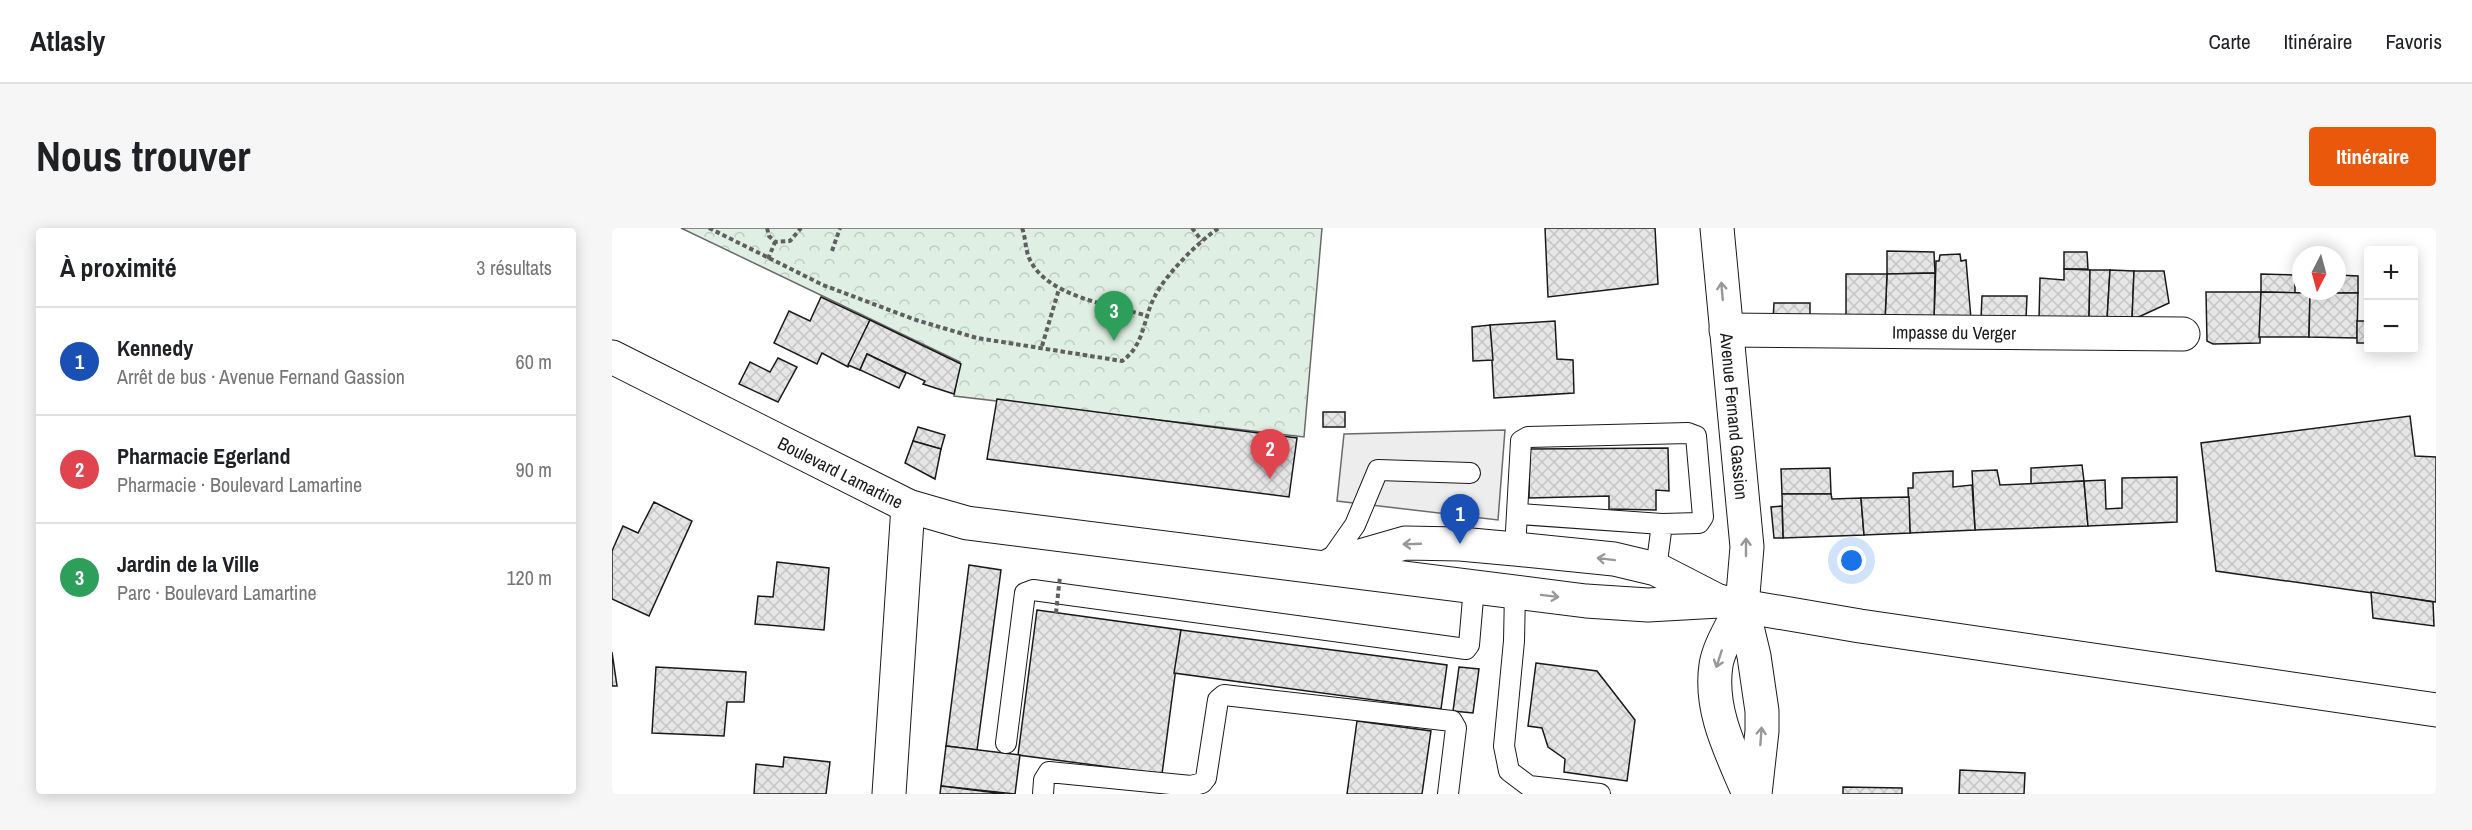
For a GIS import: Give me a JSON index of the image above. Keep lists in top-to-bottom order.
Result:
{
  "streets": {
    "street": ["Impasse du Verger", "Avenue Fernand Gassion", "Boulevard Lamartine"]
  },
  "crossings": [
    ["Impasse du Verger", "Avenue Fernand Gassion"]
  ],
  "north": "bottom",
  "page": {
    "header": "Atlasly",
    "nav": ["Carte", "Itinéraire", "Favoris"],
    "buttons": "Itinéraire",
    "title": "Nous trouver",
    "heading": ["À proximité", "3 résultats"],
    "map_buttons": ["+", "−"],
    "pins": ["3", "2", "1"],
    "list": [
      {
        "mark": "1",
        "name": "Kennedy",
        "note": "Arrêt de bus · Avenue Fernand Gassion",
        "value": "60 m"
      },
      {
        "mark": "2",
        "name": "Pharmacie Egerland",
        "note": "Pharmacie · Boulevard Lamartine",
        "value": "90 m"
      },
      {
        "mark": "3",
        "name": "Jardin de la Ville",
        "note": "Parc · Boulevard Lamartine",
        "value": "120 m"
      }
    ]
  }
}
